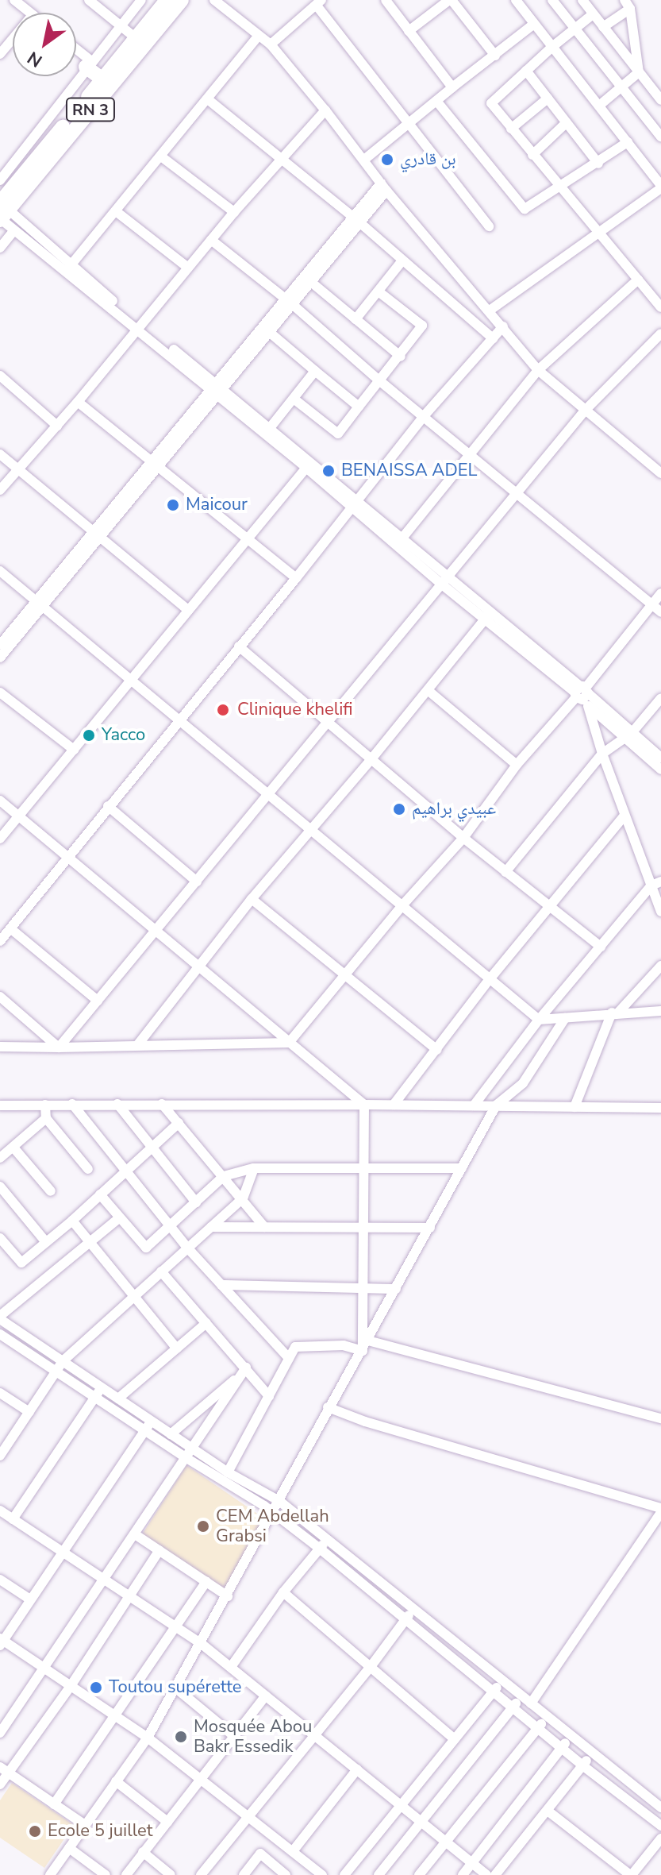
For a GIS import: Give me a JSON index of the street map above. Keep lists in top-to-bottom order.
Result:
{
  "streets": {
    "highway": ["RN 3"]
  },
  "places": [
    "بن قادري",
    "BENAISSA ADEL",
    "Maicour",
    "Clinique khelifi",
    "Yacco",
    "عبيدي براهيم",
    "CEM Abdellah Grabsi",
    "Toutou supérette",
    "Mosquée Abou Bakr Essedik",
    "Ecole 5 juillet"
  ],
  "north": "bottom left"
}
